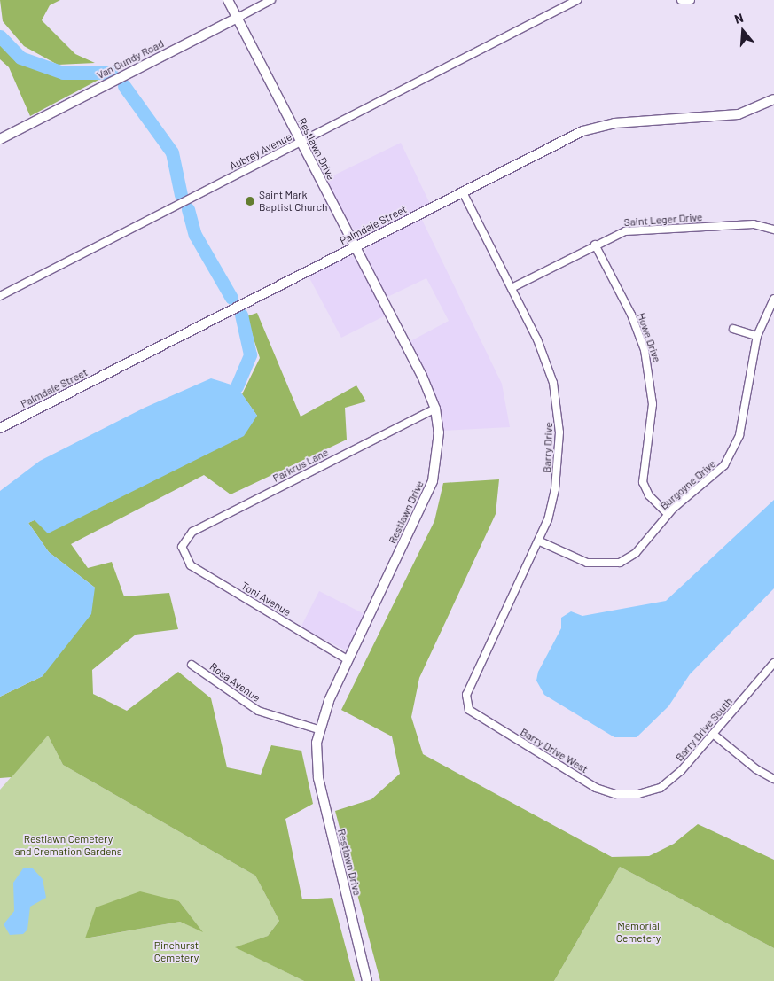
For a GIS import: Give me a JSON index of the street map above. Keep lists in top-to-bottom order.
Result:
{
  "streets": {
    "street": [
      "Van Gundy Road",
      "Restlawn Drive",
      "Aubrey Avenue",
      "Saint Leger Drive",
      "Palmdale Street",
      "Howe Drive",
      "Barry Drive",
      "Parkrus Lane",
      "Burgoyne Drive",
      "Toni Avenue",
      "Rosa Avenue",
      "Barry Drive South",
      "Barry Drive West"
    ]
  },
  "crossings": [
    ["Van Gundy Road", "Restlawn Drive"],
    ["Restlawn Drive", "Aubrey Avenue"],
    ["Restlawn Drive", "Palmdale Street"],
    ["Restlawn Drive", "Parkrus Lane"],
    ["Restlawn Drive", "Toni Avenue"],
    ["Restlawn Drive", "Rosa Avenue"],
    ["Saint Leger Drive", "Howe Drive"],
    ["Saint Leger Drive", "Barry Drive"],
    ["Palmdale Street", "Barry Drive"],
    ["Howe Drive", "Burgoyne Drive"],
    ["Barry Drive", "Burgoyne Drive"],
    ["Barry Drive", "Barry Drive West"],
    ["Parkrus Lane", "Toni Avenue"],
    ["Barry Drive South", "Barry Drive West"]
  ],
  "parks": ["Restlawn Cemetery and Cremation Gardens", "Memorial Cemetery", "Pinehurst Cemetery"],
  "places": ["Saint Mark Baptist Church"],
  "north": "top"
}
